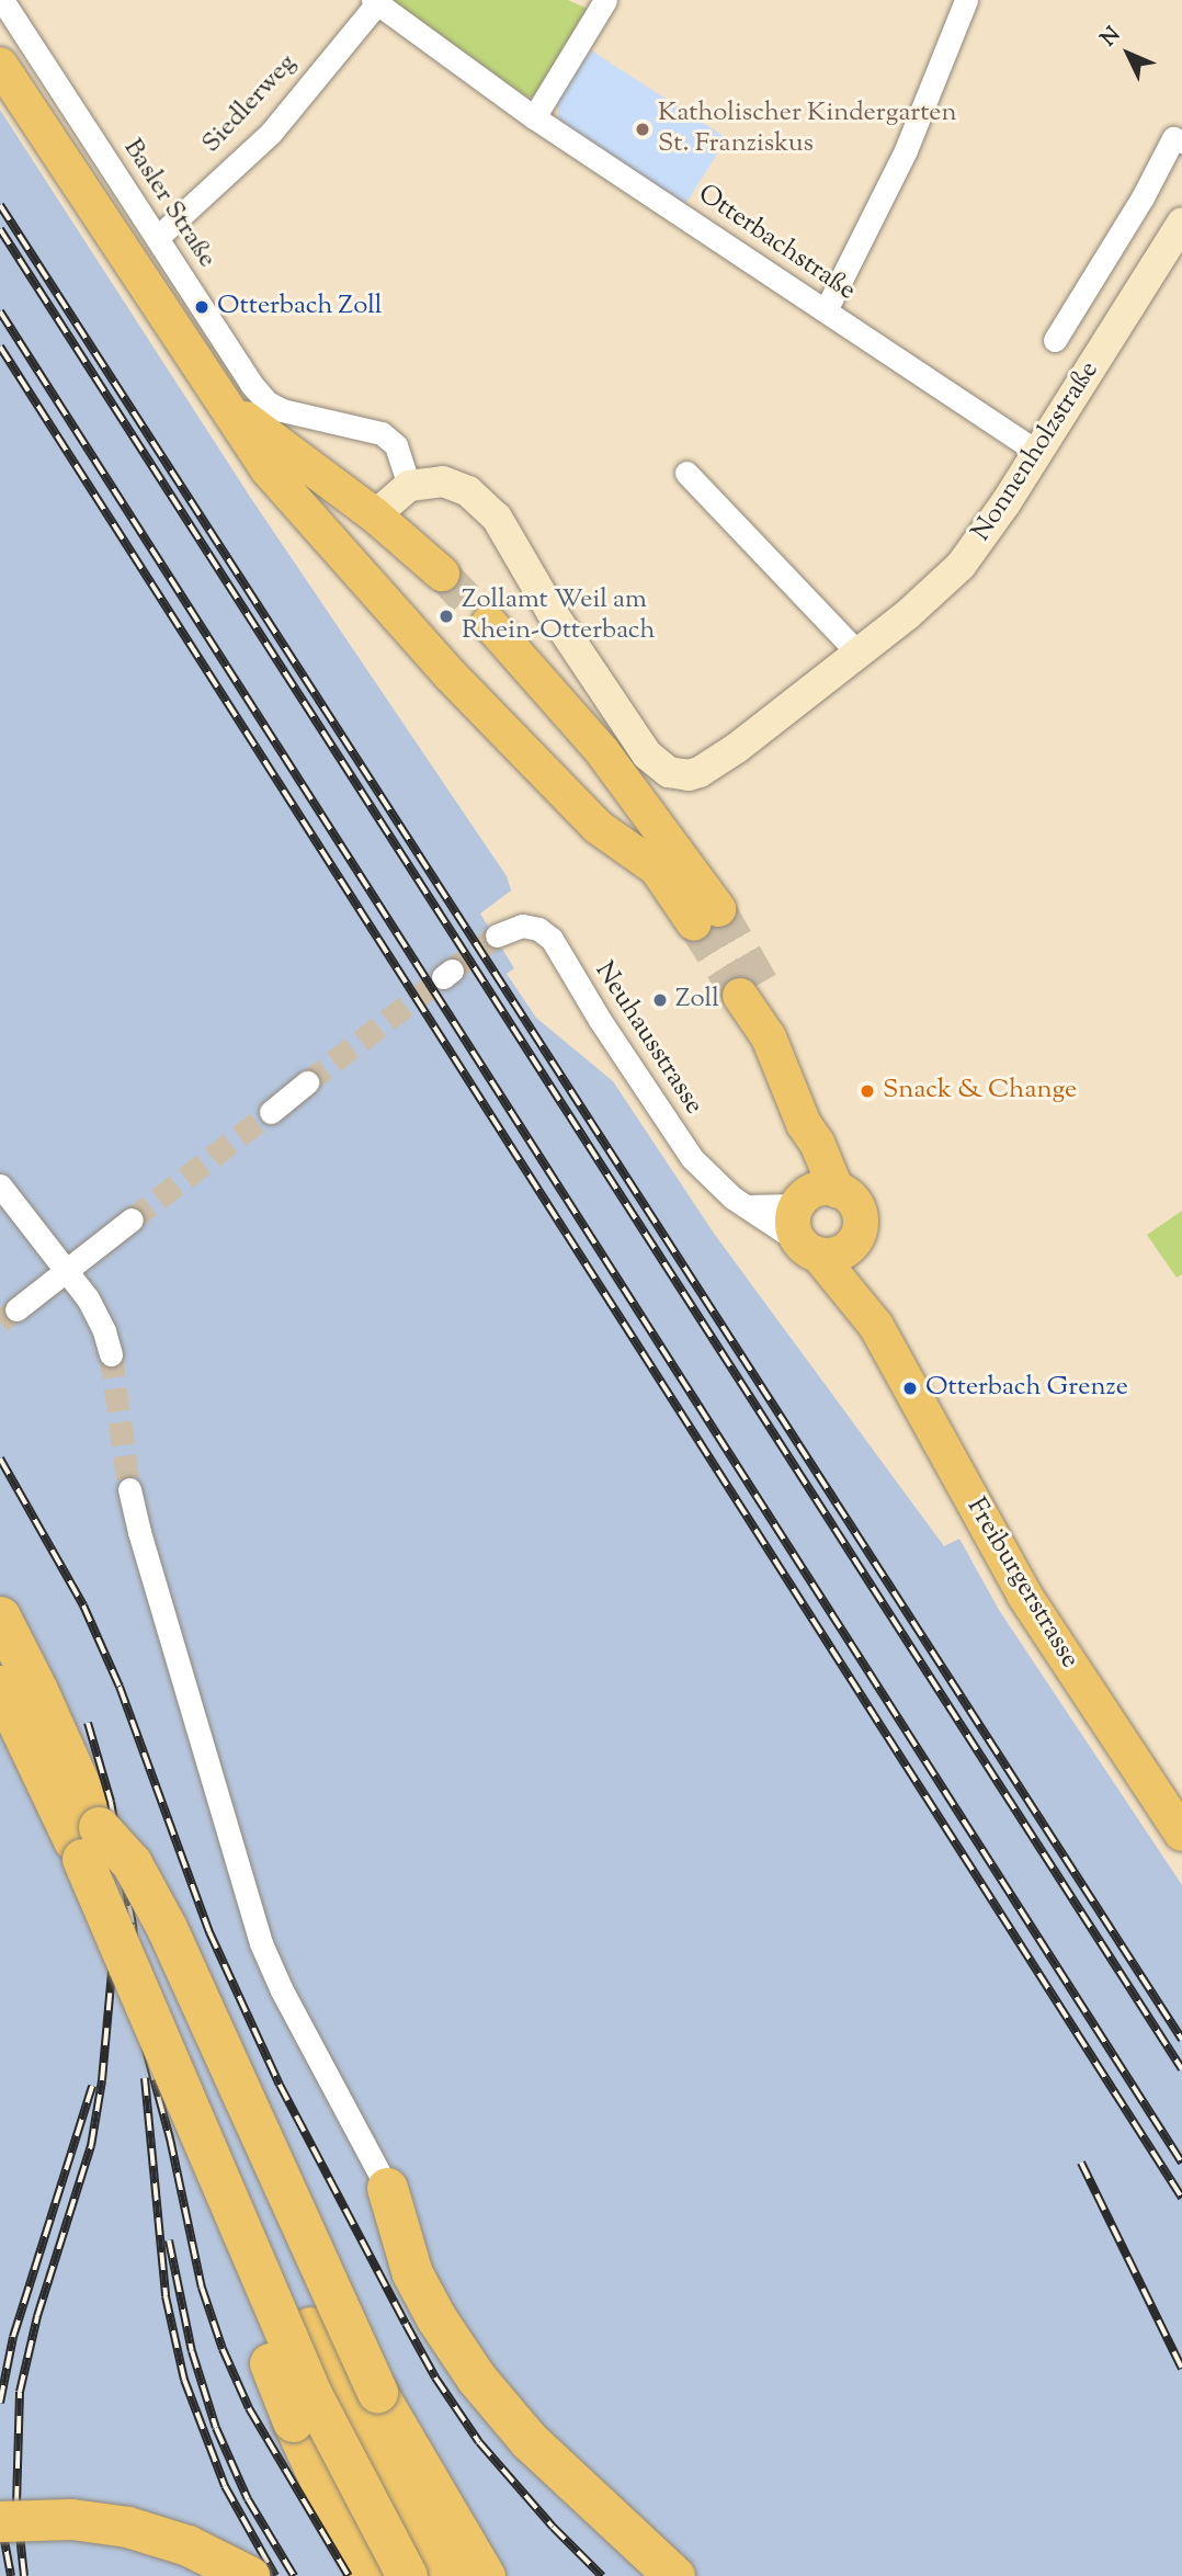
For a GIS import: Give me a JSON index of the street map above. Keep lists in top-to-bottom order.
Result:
{
  "streets": {
    "main road": ["Freiburgerstrasse"],
    "street": [
      "Siedlerweg",
      "Basler Straße",
      "Otterbachstraße",
      "Nonnenholzstraße",
      "Neuhausstrasse"
    ]
  },
  "crossings": [
    ["Siedlerweg", "Basler Straße"],
    ["Siedlerweg", "Otterbachstraße"],
    ["Basler Straße", "Nonnenholzstraße"],
    ["Otterbachstraße", "Nonnenholzstraße"],
    ["Neuhausstrasse", "Freiburgerstrasse"]
  ],
  "places": [
    "Katholischer Kindergarten St. Franziskus",
    "Otterbach Zoll",
    "Zollamt Weil am Rhein-Otterbach",
    "Zoll",
    "Snack & Change",
    "Otterbach Grenze"
  ],
  "north": "top left"
}
